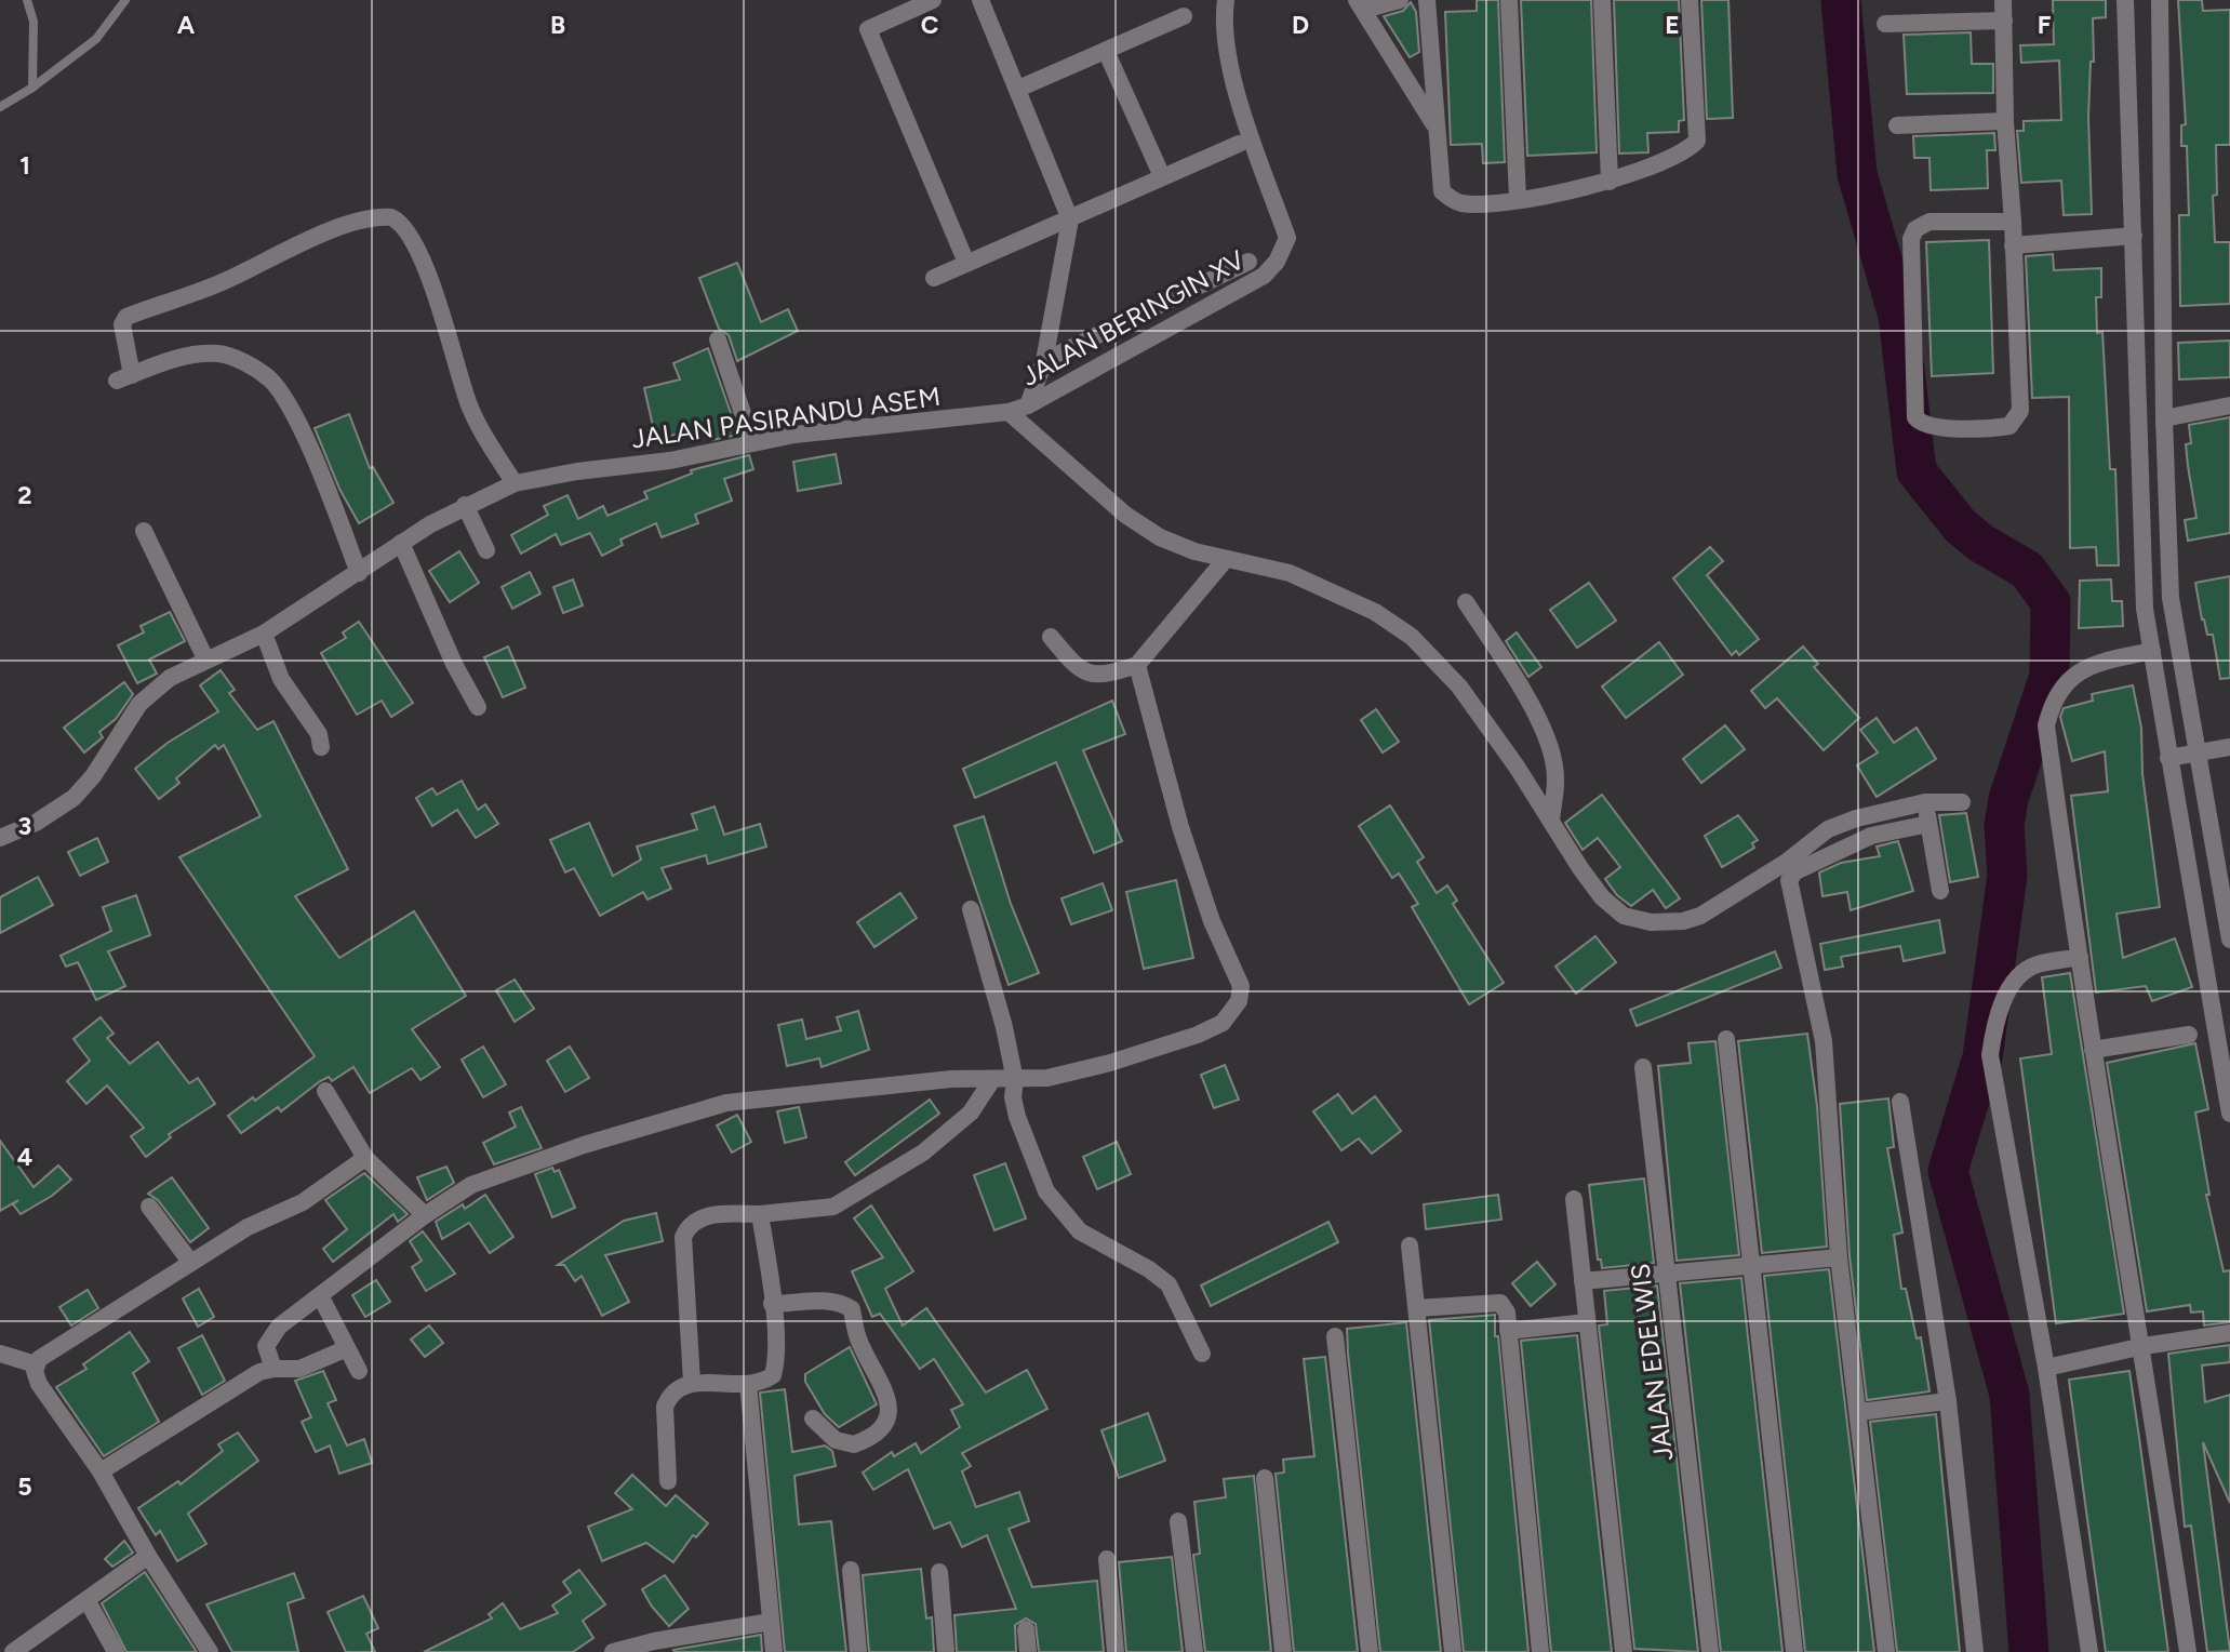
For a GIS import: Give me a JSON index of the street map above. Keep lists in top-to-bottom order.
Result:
{
  "streets": {
    "street": ["JALAN BERINGIN XV", "JALAN PASIRANDU ASEM", "JALAN EDELWIS"]
  },
  "crossings": [
    ["JALAN BERINGIN XV", "JALAN PASIRANDU ASEM"]
  ],
  "grid": {
    "columns": [
      "A",
      "B",
      "C",
      "D",
      "E",
      "F"
    ],
    "rows": [
      "1",
      "2",
      "3",
      "4",
      "5"
    ]
  }
}
